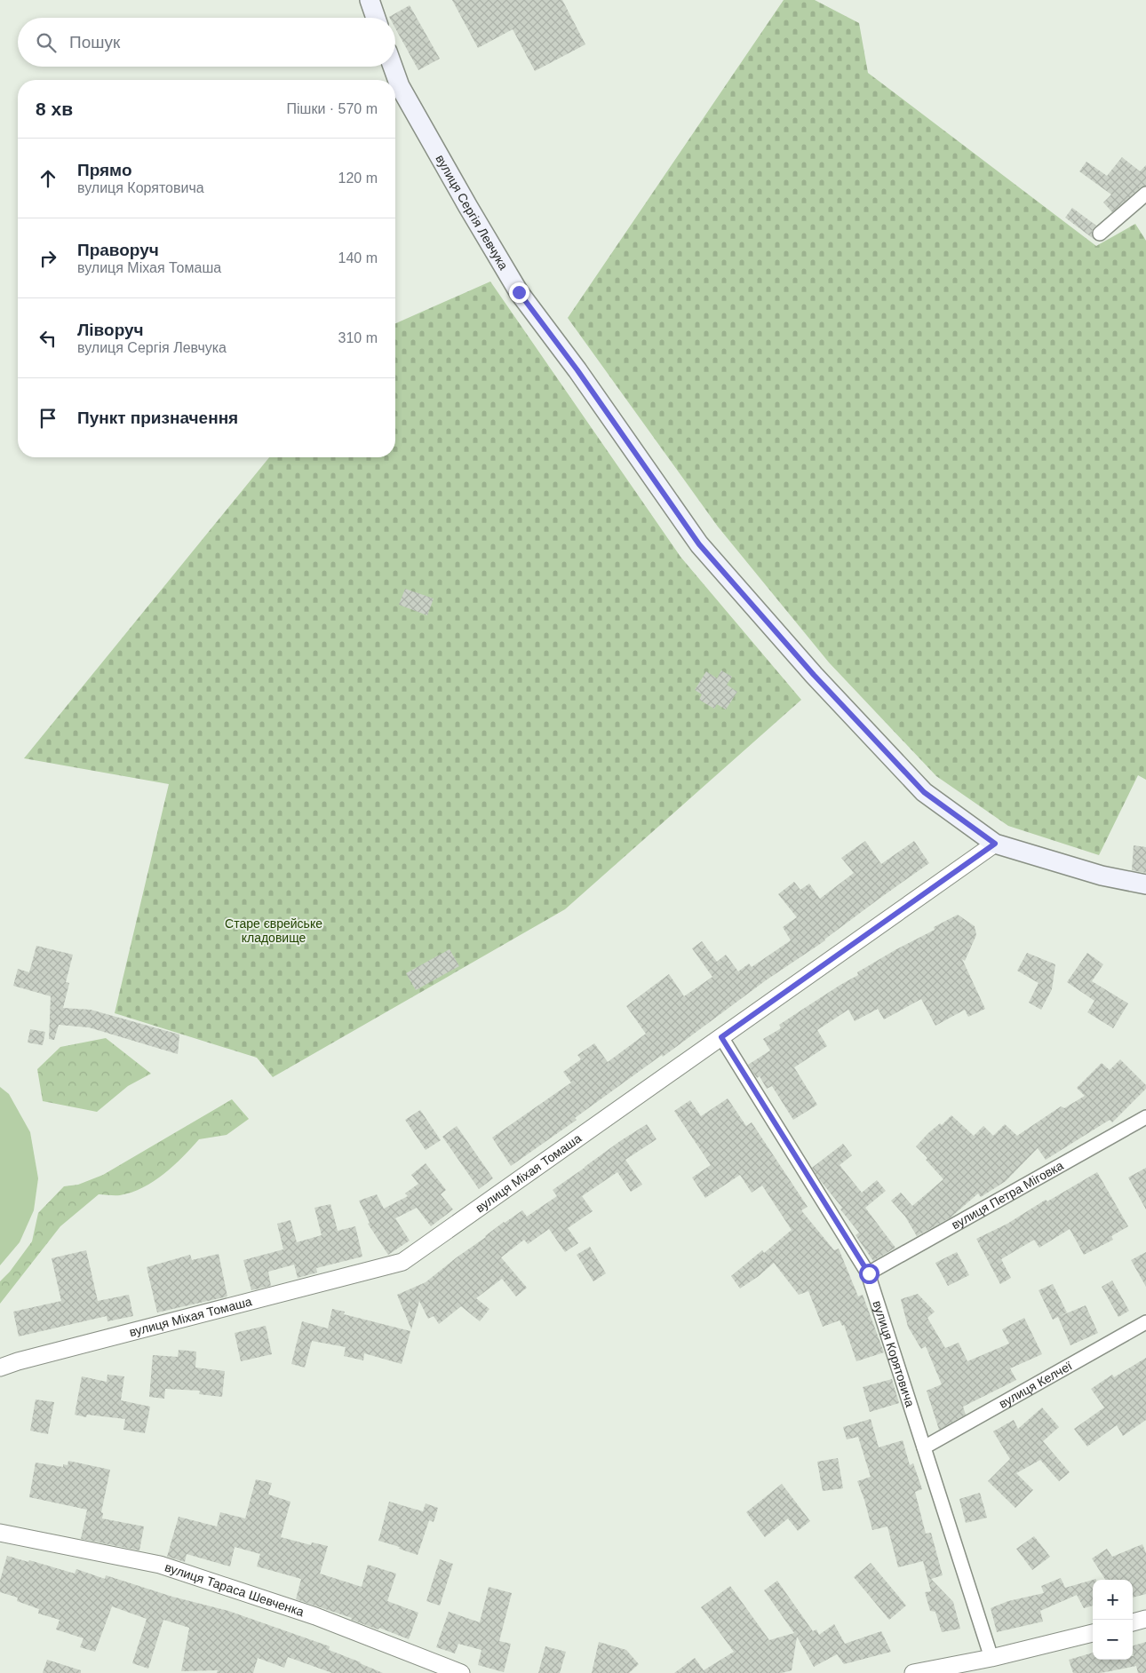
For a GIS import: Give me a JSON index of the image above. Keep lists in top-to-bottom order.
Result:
{
  "streets": {
    "main road": ["вулиця Сергія Левчука"],
    "street": [
      "вулиця Міхая Томаша",
      "вулиця Петра Міговка",
      "вулиця Корятовича",
      "вулиця Келчеї",
      "вулиця Тараса Шевченка"
    ]
  },
  "crossings": [
    ["вулиця Сергія Левчука", "вулиця Міхая Томаша"],
    ["вулиця Міхая Томаша", "вулиця Корятовича"],
    ["вулиця Петра Міговка", "вулиця Корятовича"],
    ["вулиця Корятовича", "вулиця Келчеї"]
  ],
  "parks": ["Старе єврейське кладовище"],
  "page": {
    "search": "Пошук",
    "heading": ["8 хв", "Пішки · 570 m"],
    "list": [
      ["Прямо", "вулиця Корятовича", "120 m"],
      ["Праворуч", "вулиця Міхая Томаша", "140 m"],
      ["Ліворуч", "вулиця Сергія Левчука", "310 m"],
      "Пункт призначення"
    ],
    "map_buttons": ["+", "−"]
  }
}
